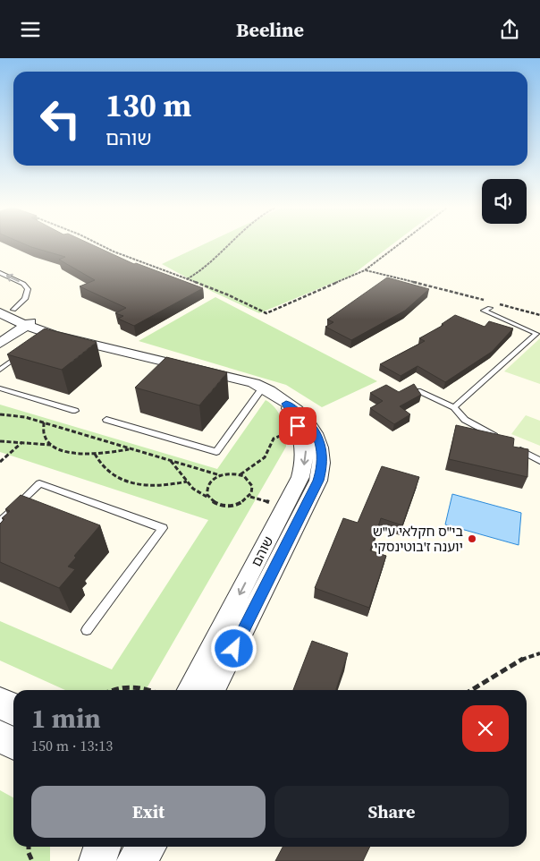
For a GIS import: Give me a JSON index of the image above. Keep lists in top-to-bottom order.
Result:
{
  "streets": {
    "street": ["שוהם"]
  },
  "places": ["בי\"ס חקלאי ע\"ש יוענה ז'בוטינסקי"],
  "page": {
    "header": "Beeline",
    "turn": ["130 m", "שוהם"],
    "heading": ["1 min", "150 m · 13:13"],
    "buttons": ["Exit", "Share"]
  }
}
